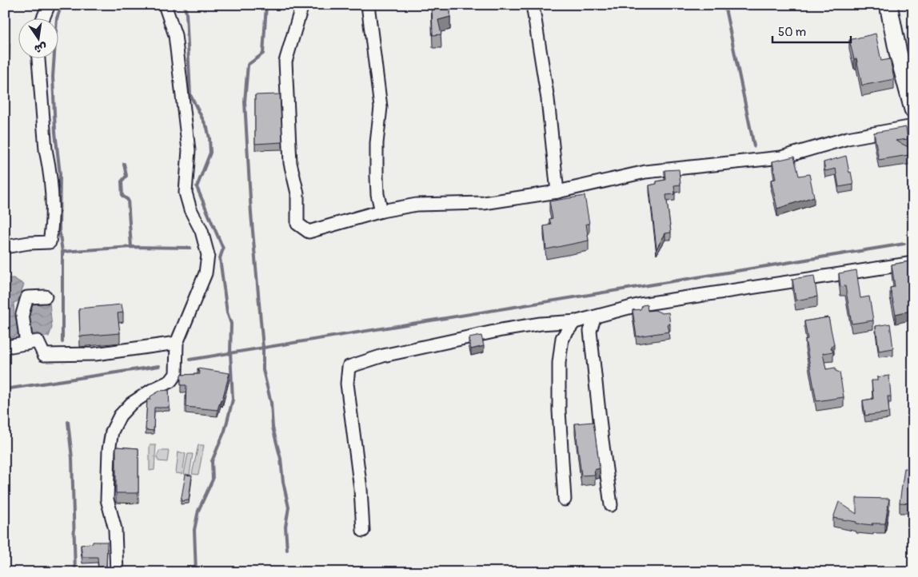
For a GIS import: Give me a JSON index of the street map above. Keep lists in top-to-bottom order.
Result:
{
  "scale_bar": "50 m",
  "north": "bottom"
}
